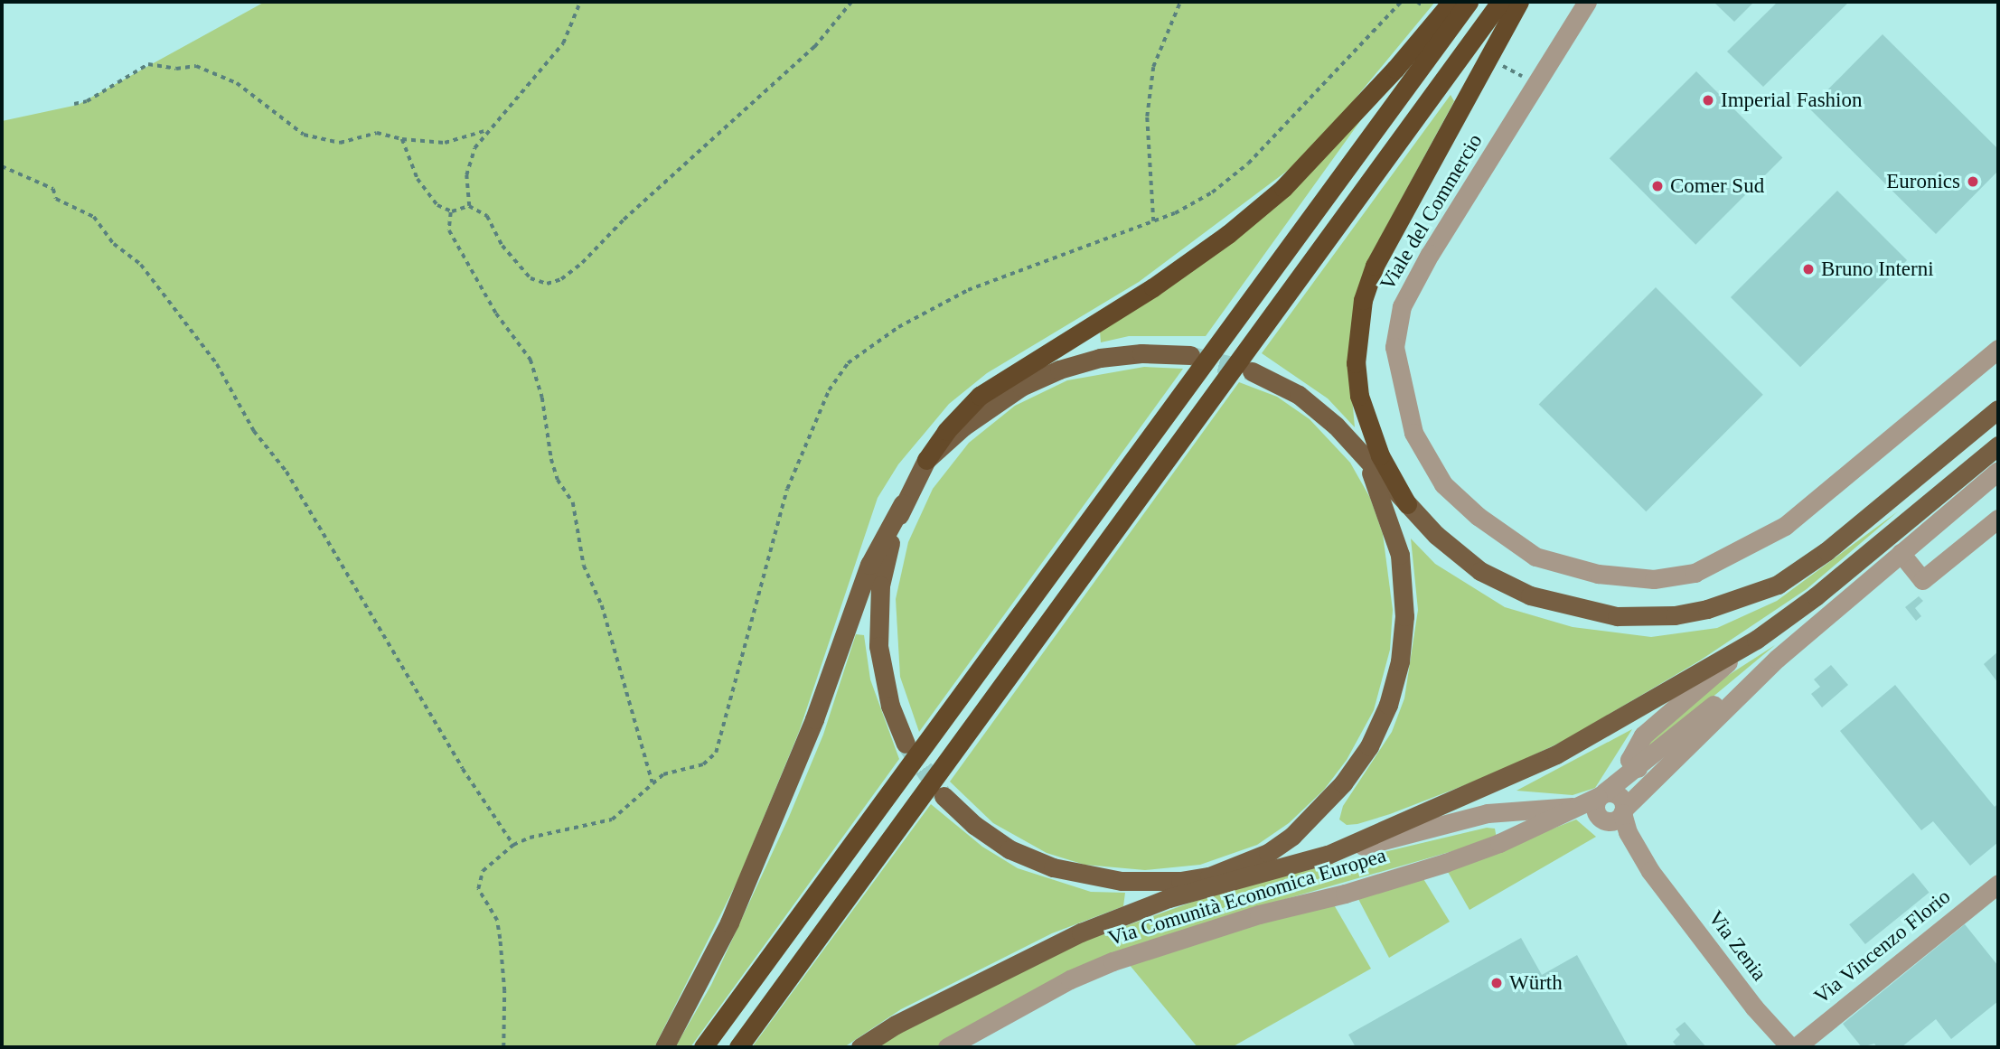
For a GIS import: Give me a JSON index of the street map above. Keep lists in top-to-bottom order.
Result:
{
  "streets": {
    "street": [
      "Viale del Commercio",
      "Via Comunità Economica Europea",
      "Via Zenia",
      "Via Vincenzo Florio"
    ]
  },
  "places": [
    "Imperial Fashion",
    "Euronics",
    "Comer Sud",
    "Bruno Interni",
    "Würth"
  ]
}
